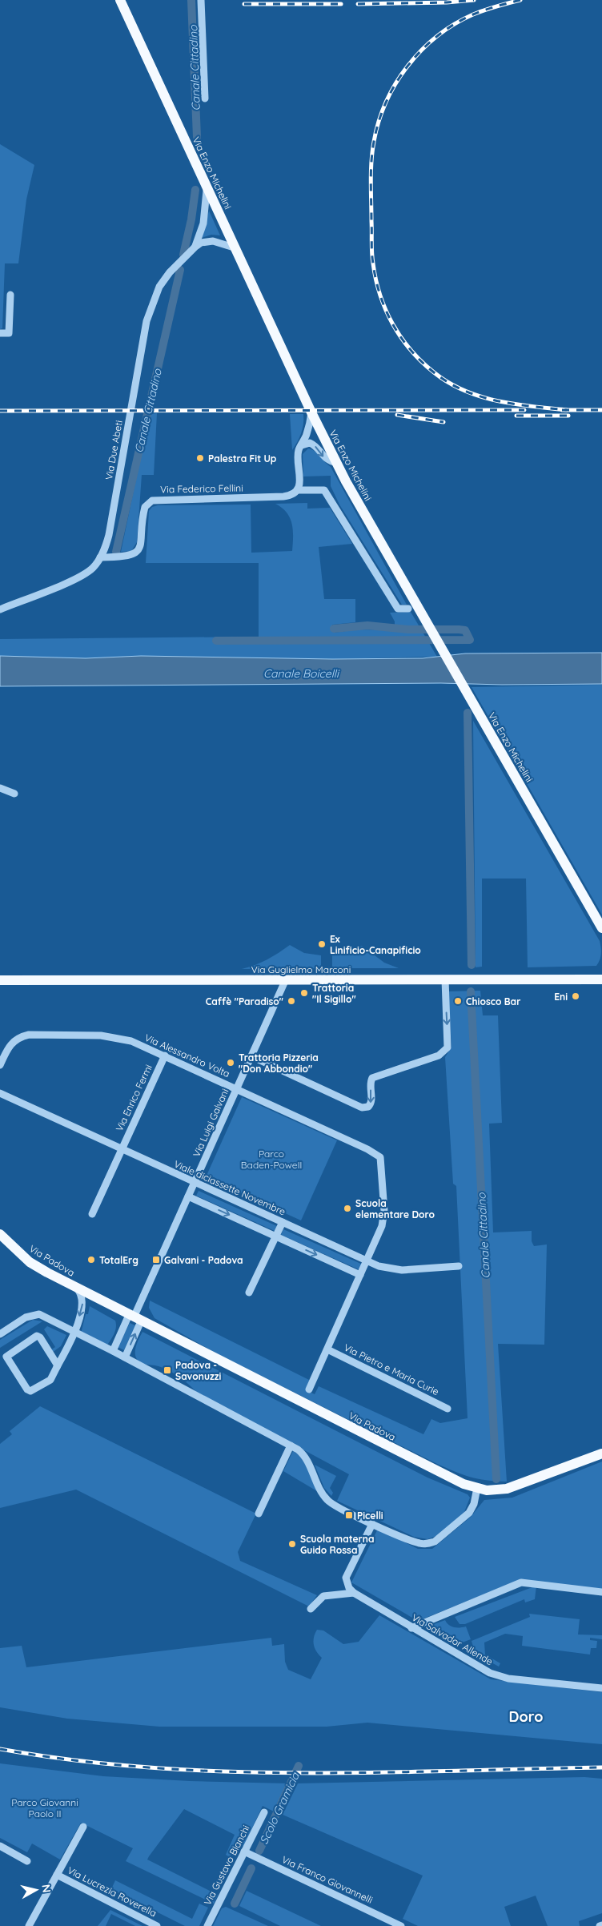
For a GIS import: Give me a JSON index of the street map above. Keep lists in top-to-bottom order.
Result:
{
  "streets": {
    "main road": ["Via Enzo Michelini", "Via Guglielmo Marconi", "Via Padova"],
    "street": [
      "Via Due Abeti",
      "Via Federico Fellini",
      "Via Alessandro Volta",
      "Via Enrico Fermi",
      "Via Luigi Galvani",
      "Viale diciassette Novembre",
      "Via Pietro e Maria Curie",
      "Via Salvador Allende",
      "Via Gustavo Bianchi",
      "Via Franco Giovannelli",
      "Via Lucrezia Roverella"
    ]
  },
  "crossings": [
    ["Via Enzo Michelini", "Via Due Abeti"],
    ["Via Due Abeti", "Via Federico Fellini"],
    ["Via Guglielmo Marconi", "Via Luigi Galvani"],
    ["Via Alessandro Volta", "Via Enrico Fermi"],
    ["Via Alessandro Volta", "Via Luigi Galvani"],
    ["Via Alessandro Volta", "Viale diciassette Novembre"],
    ["Via Alessandro Volta", "Via Pietro e Maria Curie"],
    ["Via Enrico Fermi", "Viale diciassette Novembre"],
    ["Via Luigi Galvani", "Viale diciassette Novembre"],
    ["Via Luigi Galvani", "Via Padova"],
    ["Viale diciassette Novembre", "Via Pietro e Maria Curie"],
    ["Via Gustavo Bianchi", "Via Franco Giovannelli"]
  ],
  "districts": ["Doro"],
  "water": ["Canale Cittadino", "Canale Boicelli", "Scolo Gramicia"],
  "parks": ["Parco Baden-Powell", "Parco Giovanni Paolo II"],
  "places": {
    "other": [
      "Palestra Fit Up",
      "Ex Linificio-Canapificio",
      "Trattoria \"Il Sigillo\"",
      "Eni",
      "Caffè \"Paradiso\"",
      "Chiosco Bar",
      "Trattoria Pizzeria \"Don Abbondio\"",
      "Scuola elementare Doro",
      "TotalErg",
      "Scuola materna Guido Rossa"
    ],
    "transit": ["Galvani - Padova", "Padova - Savonuzzi", "Picelli"]
  },
  "north": "right"
}
